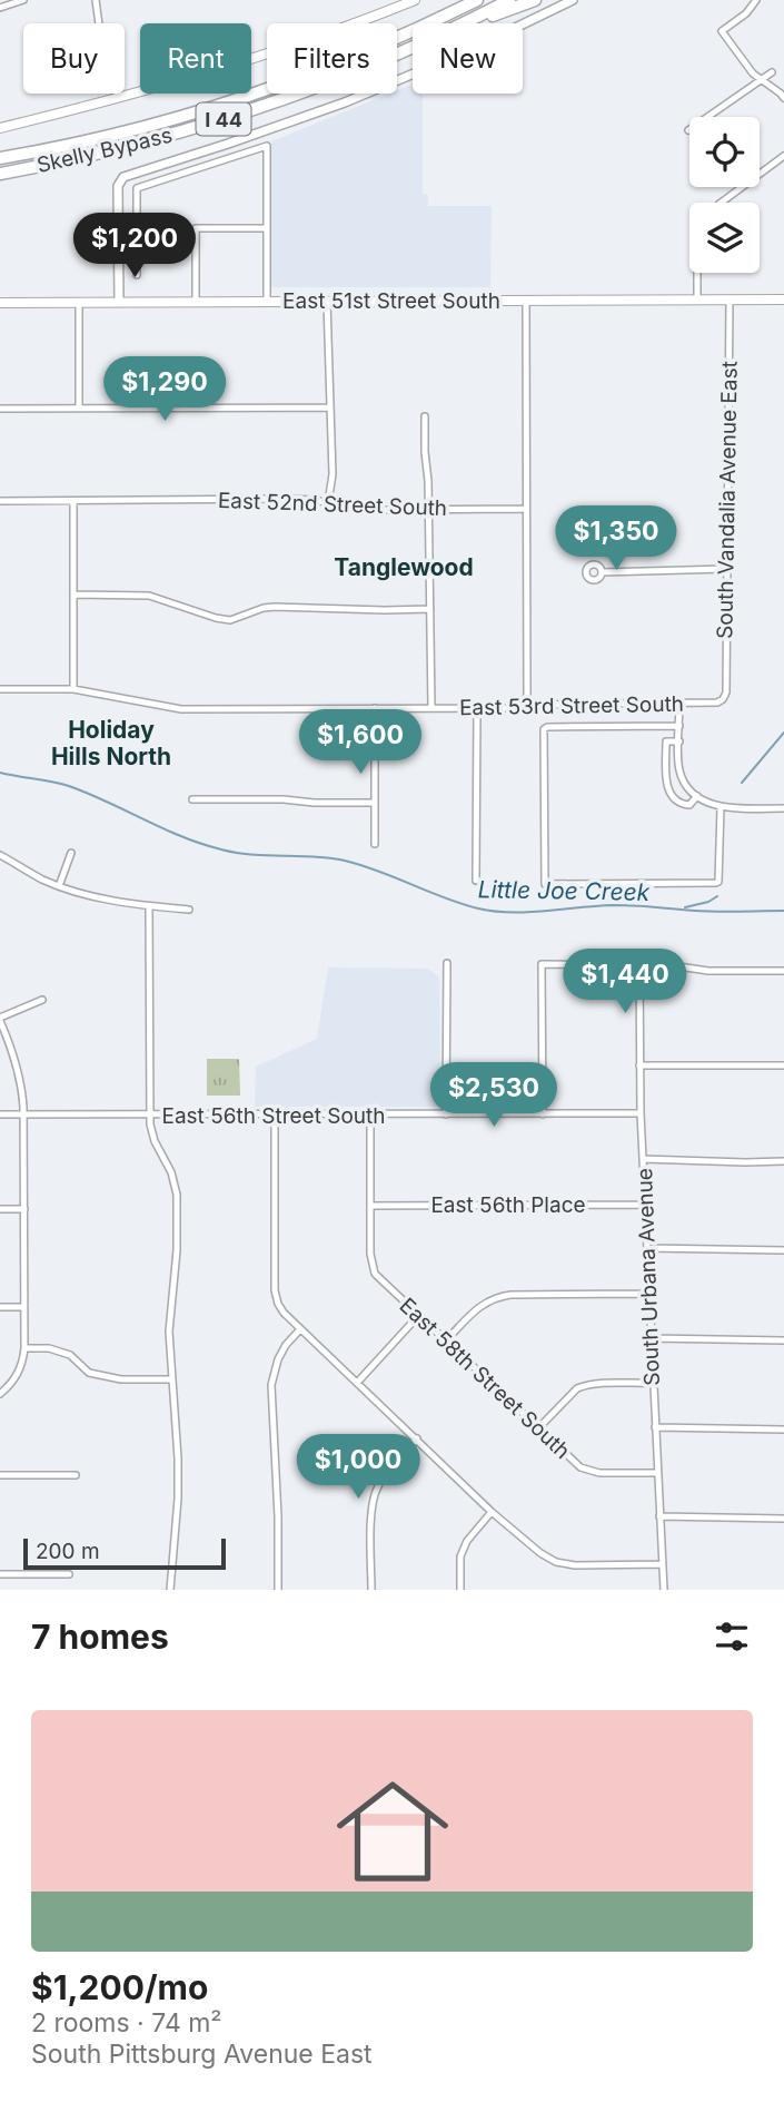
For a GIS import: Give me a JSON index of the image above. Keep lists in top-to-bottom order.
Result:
{
  "streets": {
    "highway": ["I 44", "Skelly Bypass"],
    "main road": ["East 51st Street South"],
    "street": [
      "South Vandalia Avenue East",
      "East 52nd Street South",
      "East 53rd Street South",
      "East 56th Street South",
      "East 56th Place",
      "South Urbana Avenue",
      "East 58th Street South"
    ]
  },
  "crossings": [
    ["East 51st Street South", "South Vandalia Avenue East"],
    ["South Vandalia Avenue East", "East 53rd Street South"],
    ["East 56th Street South", "South Urbana Avenue"],
    ["East 56th Place", "South Urbana Avenue"],
    ["East 56th Place", "East 58th Street South"],
    ["South Urbana Avenue", "East 58th Street South"]
  ],
  "districts": ["Tanglewood", "Holiday Hills North"],
  "water": ["Little Joe Creek"],
  "scale_bar": "200 m",
  "page": {
    "chip": [
      "Buy",
      "Rent",
      "Filters",
      "New"
    ],
    "price": [
      "$1,200",
      "$1,290",
      "$1,350",
      "$1,600",
      "$1,440",
      "$2,530",
      "$1,000"
    ],
    "scale": "200 m",
    "heading": "7 homes",
    "list": [
      {
        "name": "$1,200/mo",
        "note": "2 rooms · 74 m² · South Pittsburg Avenue East"
      }
    ]
  }
}
